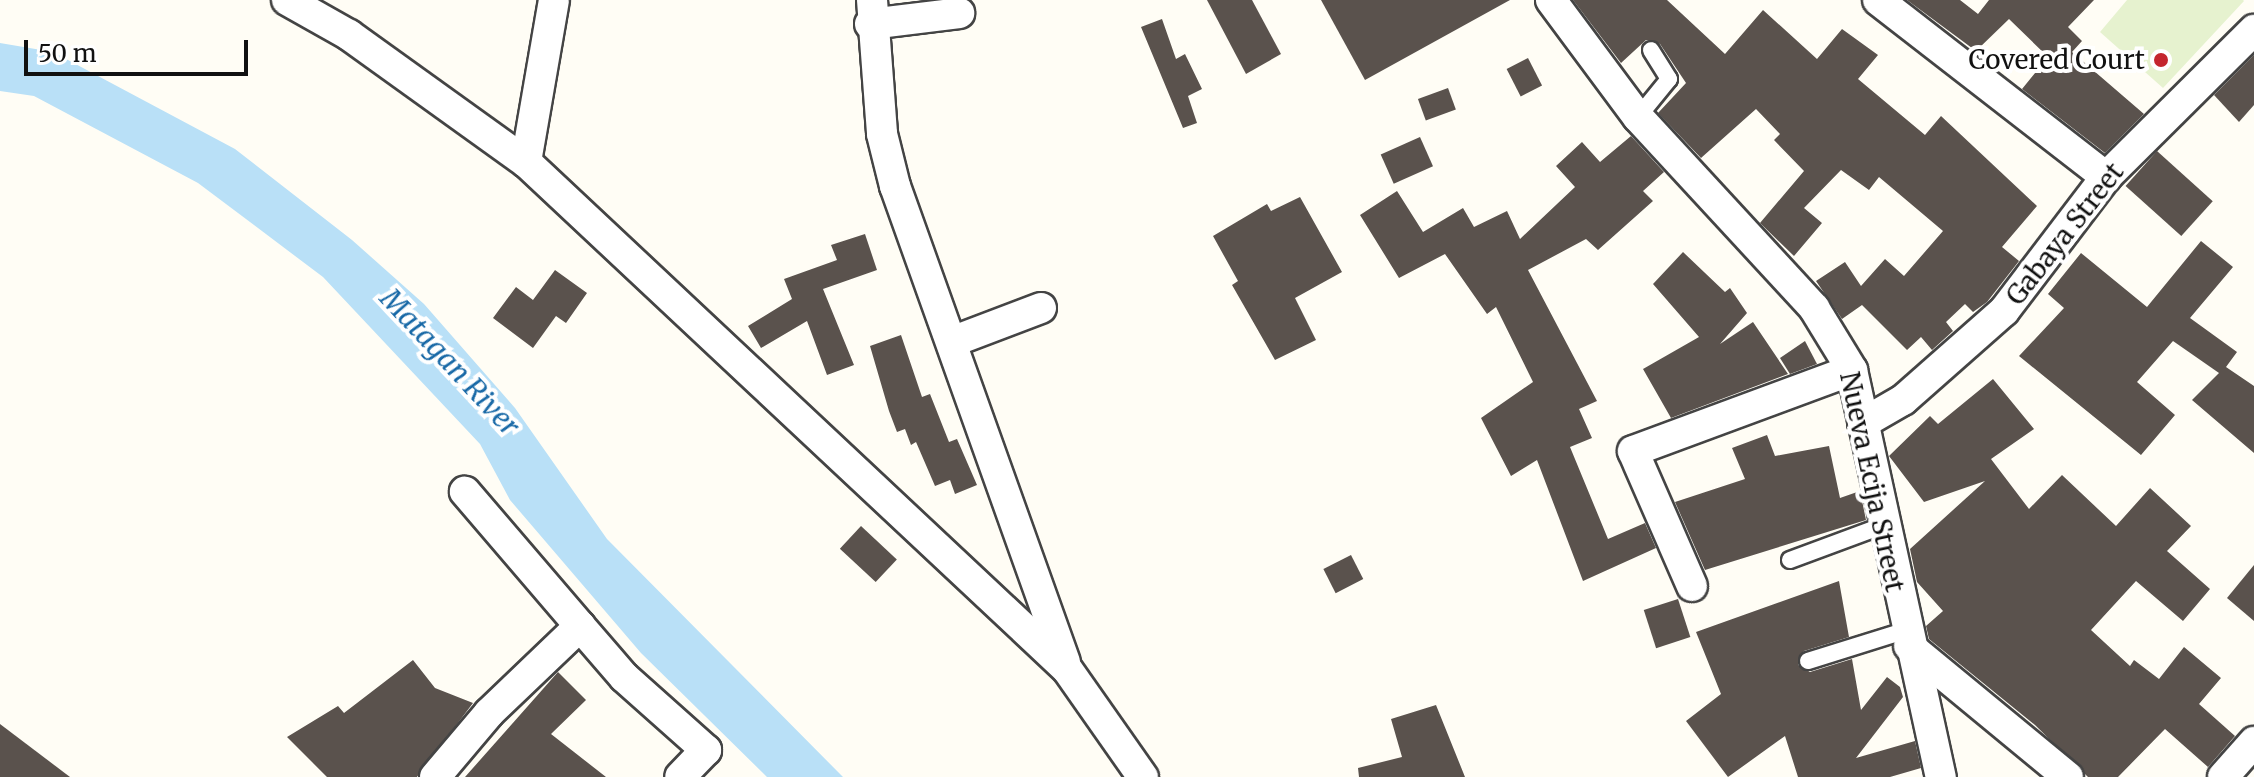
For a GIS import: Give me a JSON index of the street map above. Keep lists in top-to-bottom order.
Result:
{
  "streets": {
    "street": ["Gabaya Street", "Nueva Ecija Street"]
  },
  "crossings": [
    ["Gabaya Street", "Nueva Ecija Street"]
  ],
  "water": ["Matagan River"],
  "places": ["Covered Court"],
  "scale_bar": "50 m"
}
